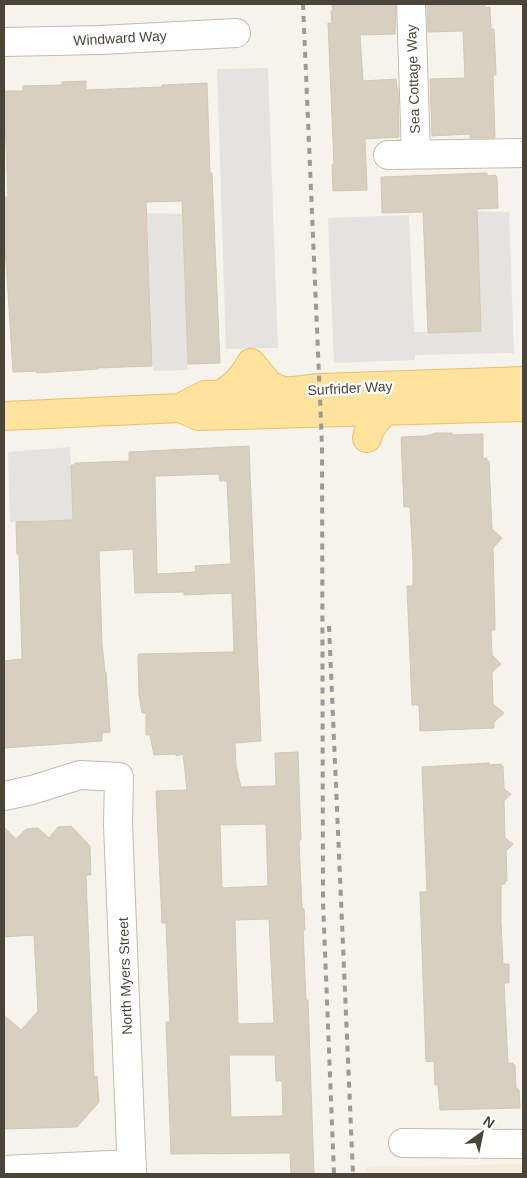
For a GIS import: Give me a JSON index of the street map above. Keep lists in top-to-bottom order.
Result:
{
  "streets": {
    "main road": ["Surfrider Way"],
    "street": ["Windward Way", "Sea Cottage Way", "North Myers Street"]
  },
  "north": "top right"
}
